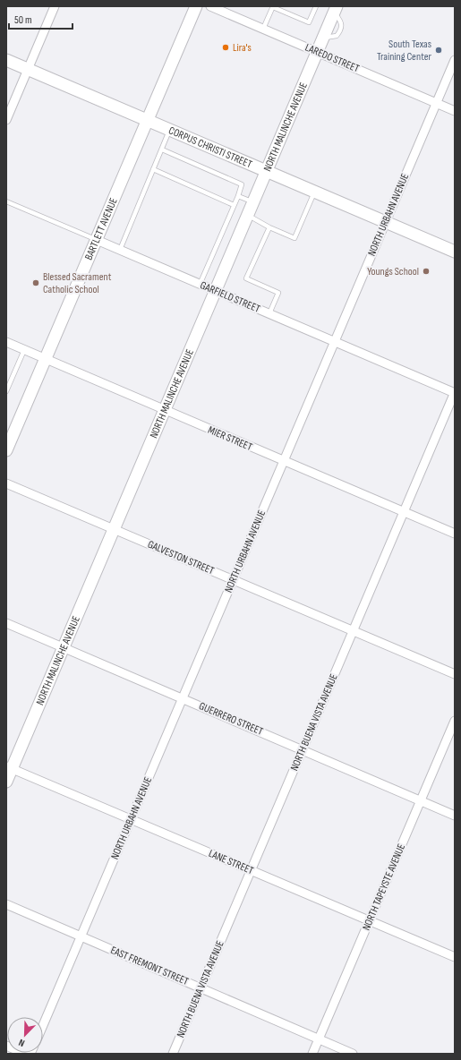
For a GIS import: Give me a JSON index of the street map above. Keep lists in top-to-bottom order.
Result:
{
  "streets": {
    "main road": ["NORTH MALINCHE AVENUE", "CORPUS CHRISTI STREET", "BARTLETT AVENUE"],
    "street": [
      "LAREDO STREET",
      "NORTH URBAHN AVENUE",
      "GARFIELD STREET",
      "MIER STREET",
      "GALVESTON STREET",
      "GUERRERO STREET",
      "NORTH BUENA VISTA AVENUE",
      "LANE STREET",
      "NORTH TAPEYSTE AVENUE",
      "EAST FREMONT STREET"
    ]
  },
  "crossings": [
    ["LAREDO STREET", "NORTH MALINCHE AVENUE"],
    ["LAREDO STREET", "NORTH URBAHN AVENUE"],
    ["NORTH MALINCHE AVENUE", "CORPUS CHRISTI STREET"],
    ["NORTH MALINCHE AVENUE", "GARFIELD STREET"],
    ["NORTH MALINCHE AVENUE", "MIER STREET"],
    ["NORTH MALINCHE AVENUE", "GALVESTON STREET"],
    ["NORTH MALINCHE AVENUE", "GUERRERO STREET"],
    ["NORTH MALINCHE AVENUE", "LANE STREET"],
    ["CORPUS CHRISTI STREET", "NORTH URBAHN AVENUE"],
    ["CORPUS CHRISTI STREET", "BARTLETT AVENUE"],
    ["NORTH URBAHN AVENUE", "GARFIELD STREET"],
    ["NORTH URBAHN AVENUE", "MIER STREET"],
    ["NORTH URBAHN AVENUE", "GALVESTON STREET"],
    ["NORTH URBAHN AVENUE", "GUERRERO STREET"],
    ["NORTH URBAHN AVENUE", "LANE STREET"],
    ["NORTH URBAHN AVENUE", "EAST FREMONT STREET"],
    ["BARTLETT AVENUE", "GARFIELD STREET"],
    ["BARTLETT AVENUE", "MIER STREET"],
    ["GARFIELD STREET", "NORTH BUENA VISTA AVENUE"],
    ["MIER STREET", "NORTH BUENA VISTA AVENUE"],
    ["GALVESTON STREET", "NORTH BUENA VISTA AVENUE"],
    ["GUERRERO STREET", "NORTH BUENA VISTA AVENUE"],
    ["GUERRERO STREET", "NORTH TAPEYSTE AVENUE"],
    ["NORTH BUENA VISTA AVENUE", "LANE STREET"],
    ["NORTH BUENA VISTA AVENUE", "EAST FREMONT STREET"],
    ["LANE STREET", "NORTH TAPEYSTE AVENUE"],
    ["NORTH TAPEYSTE AVENUE", "EAST FREMONT STREET"]
  ],
  "places": [
    "Lira's",
    "South Texas Training Center",
    "Youngs School",
    "Blessed Sacrament Catholic School"
  ],
  "scale_bar": "50 m",
  "north": "bottom left"
}
